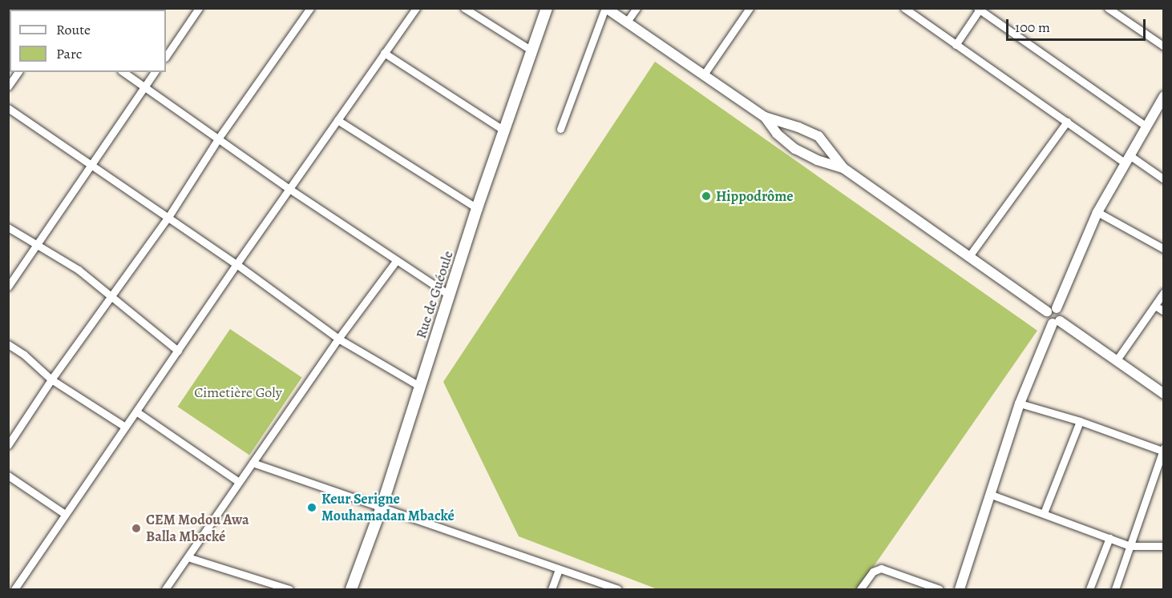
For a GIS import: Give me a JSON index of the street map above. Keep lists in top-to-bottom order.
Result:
{
  "streets": {
    "main road": ["Rue de Guéoule"]
  },
  "parks": ["Cimetière Goly"],
  "places": ["Hippodrôme", "Keur Serigne Mouhamadan Mbacké", "CEM Modou Awa Balla Mbacké"],
  "legend": ["Route", "Parc"],
  "scale_bar": "100 m"
}
